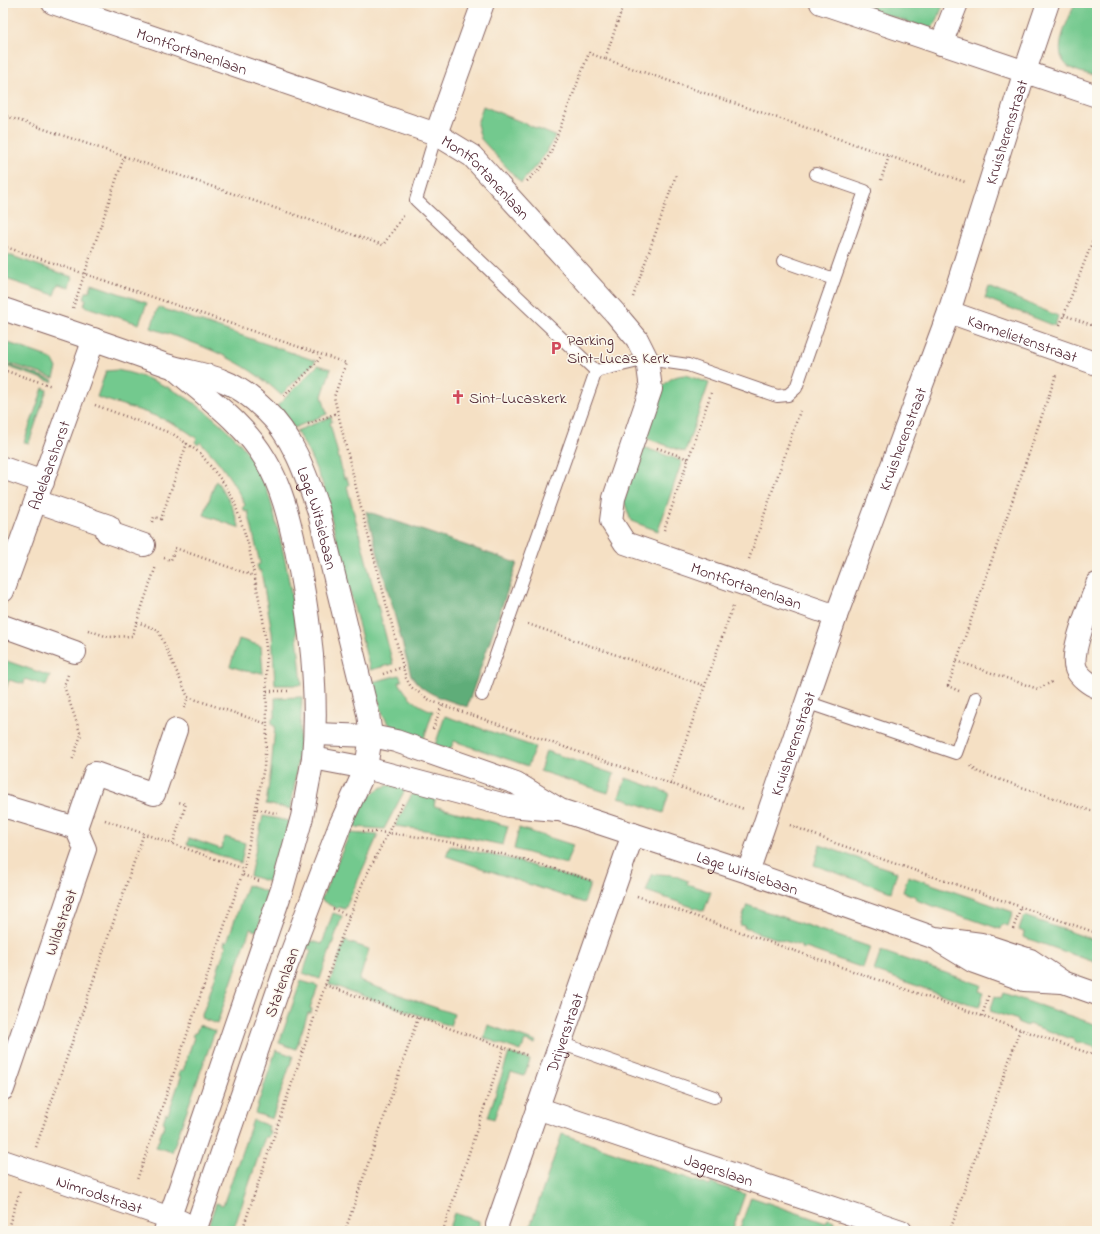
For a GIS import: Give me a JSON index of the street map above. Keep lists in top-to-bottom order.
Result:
{
  "streets": {
    "street": [
      "Montfortanenlaan",
      "Kruisherenstraat",
      "Karmelietenstraat",
      "Adelaarshorst",
      "Lage Witsiebaan",
      "Wildstraat",
      "Statenlaan",
      "Drijverstraat",
      "Jagerslaan",
      "Nimrodstraat"
    ]
  },
  "crossings": [
    ["Montfortanenlaan", "Kruisherenstraat"],
    ["Kruisherenstraat", "Karmelietenstraat"],
    ["Kruisherenstraat", "Lage Witsiebaan"],
    ["Adelaarshorst", "Lage Witsiebaan"],
    ["Lage Witsiebaan", "Statenlaan"],
    ["Lage Witsiebaan", "Drijverstraat"],
    ["Statenlaan", "Nimrodstraat"],
    ["Drijverstraat", "Jagerslaan"]
  ],
  "places": {
    "parking": ["Parking Sint-Lucas Kerk"],
    "church": ["Sint-Lucaskerk"]
  }
}
